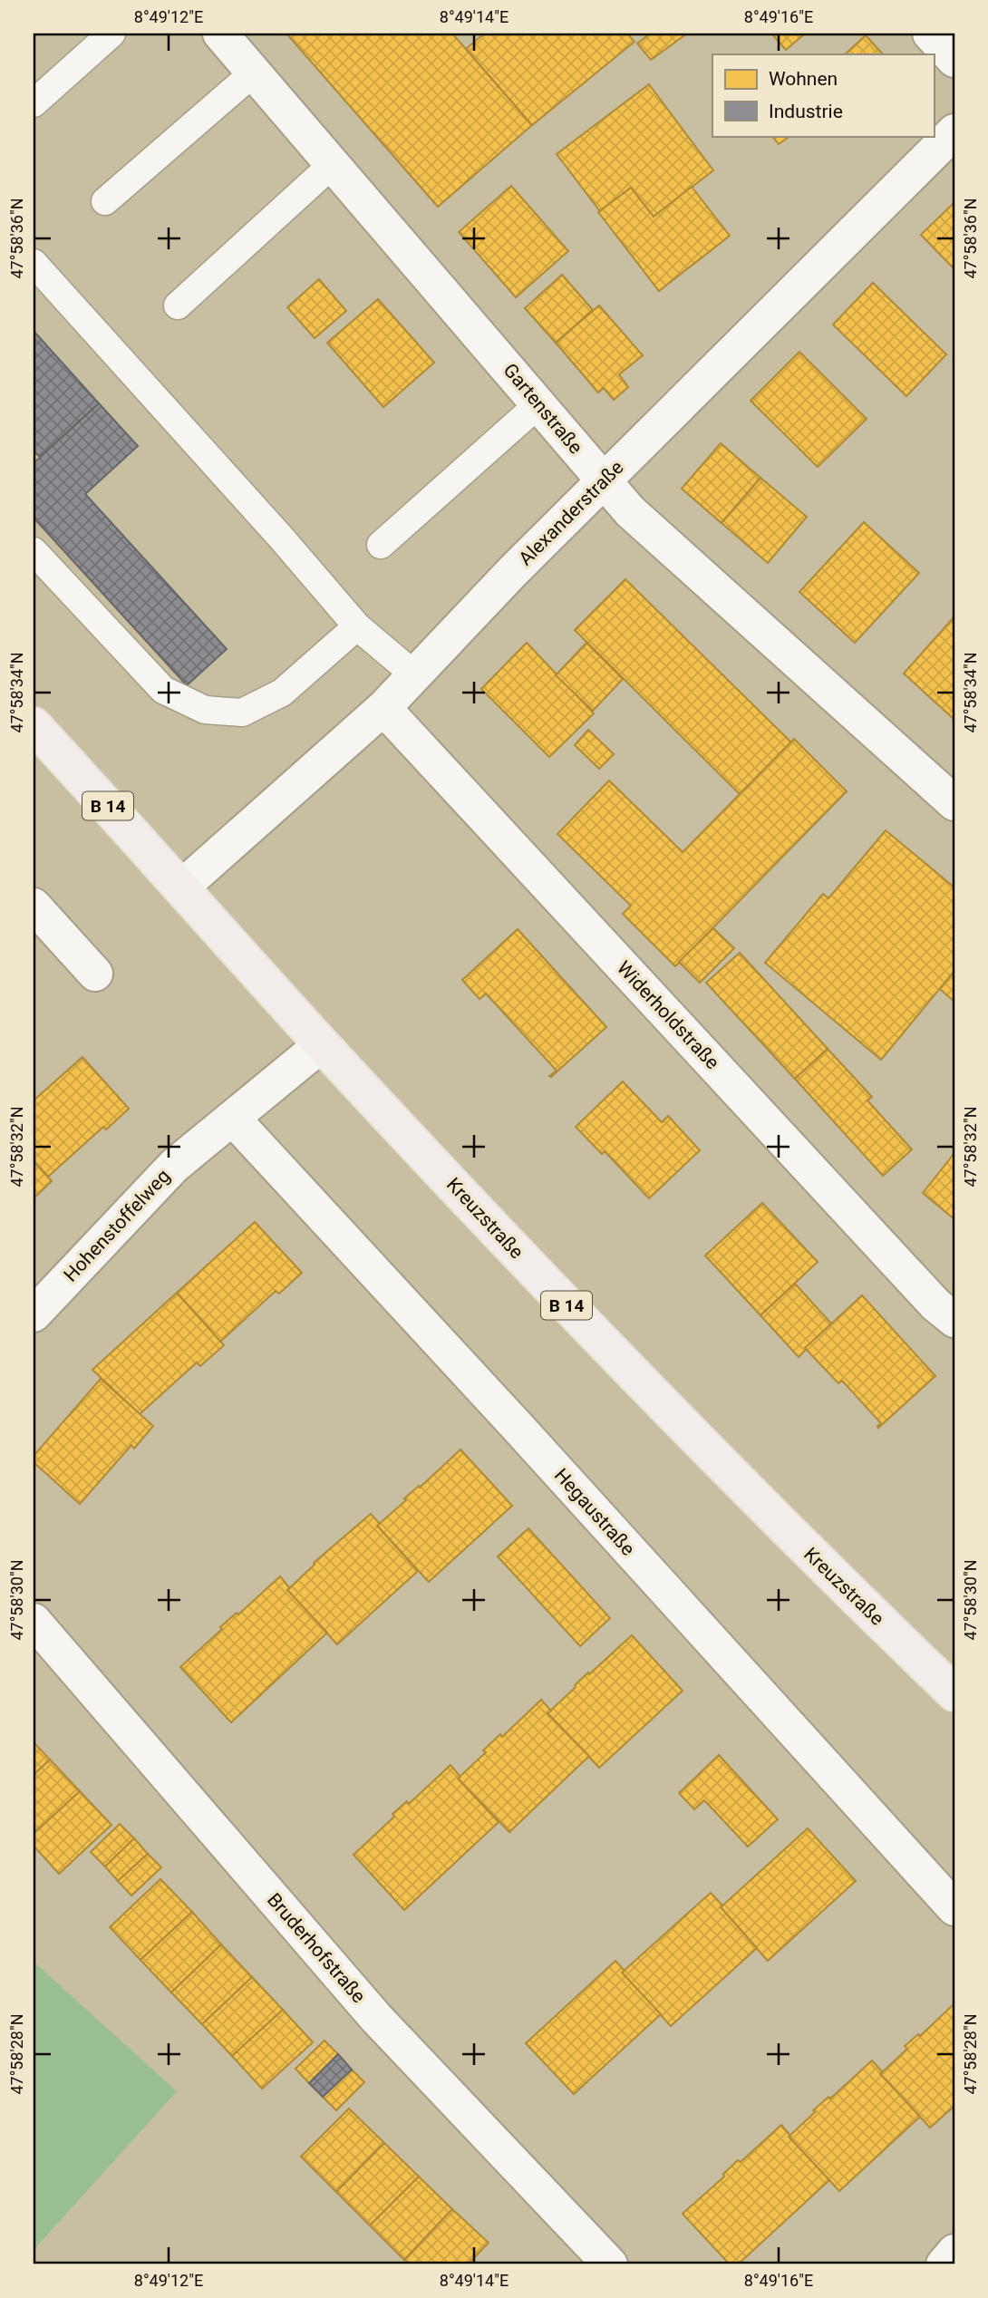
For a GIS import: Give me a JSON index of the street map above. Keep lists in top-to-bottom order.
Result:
{
  "streets": {
    "main road": ["B 14", "Kreuzstraße"],
    "street": [
      "Gartenstraße",
      "Alexanderstraße",
      "Widerholdstraße",
      "Hohenstoffelweg",
      "Hegaustraße",
      "Bruderhofstraße"
    ]
  },
  "crossings": [
    ["Gartenstraße", "Alexanderstraße"],
    ["Alexanderstraße", "Widerholdstraße"],
    ["Alexanderstraße", "Kreuzstraße"],
    ["Kreuzstraße", "Hohenstoffelweg"],
    ["Hohenstoffelweg", "Hegaustraße"]
  ],
  "legend": ["Wohnen", "Industrie"],
  "coordinates": [
    "8°49'12\"E",
    "8°49'14\"E",
    "8°49'16\"E",
    "47°58'36\"N",
    "47°58'34\"N",
    "47°58'32\"N",
    "47°58'30\"N",
    "47°58'28\"N"
  ]
}
